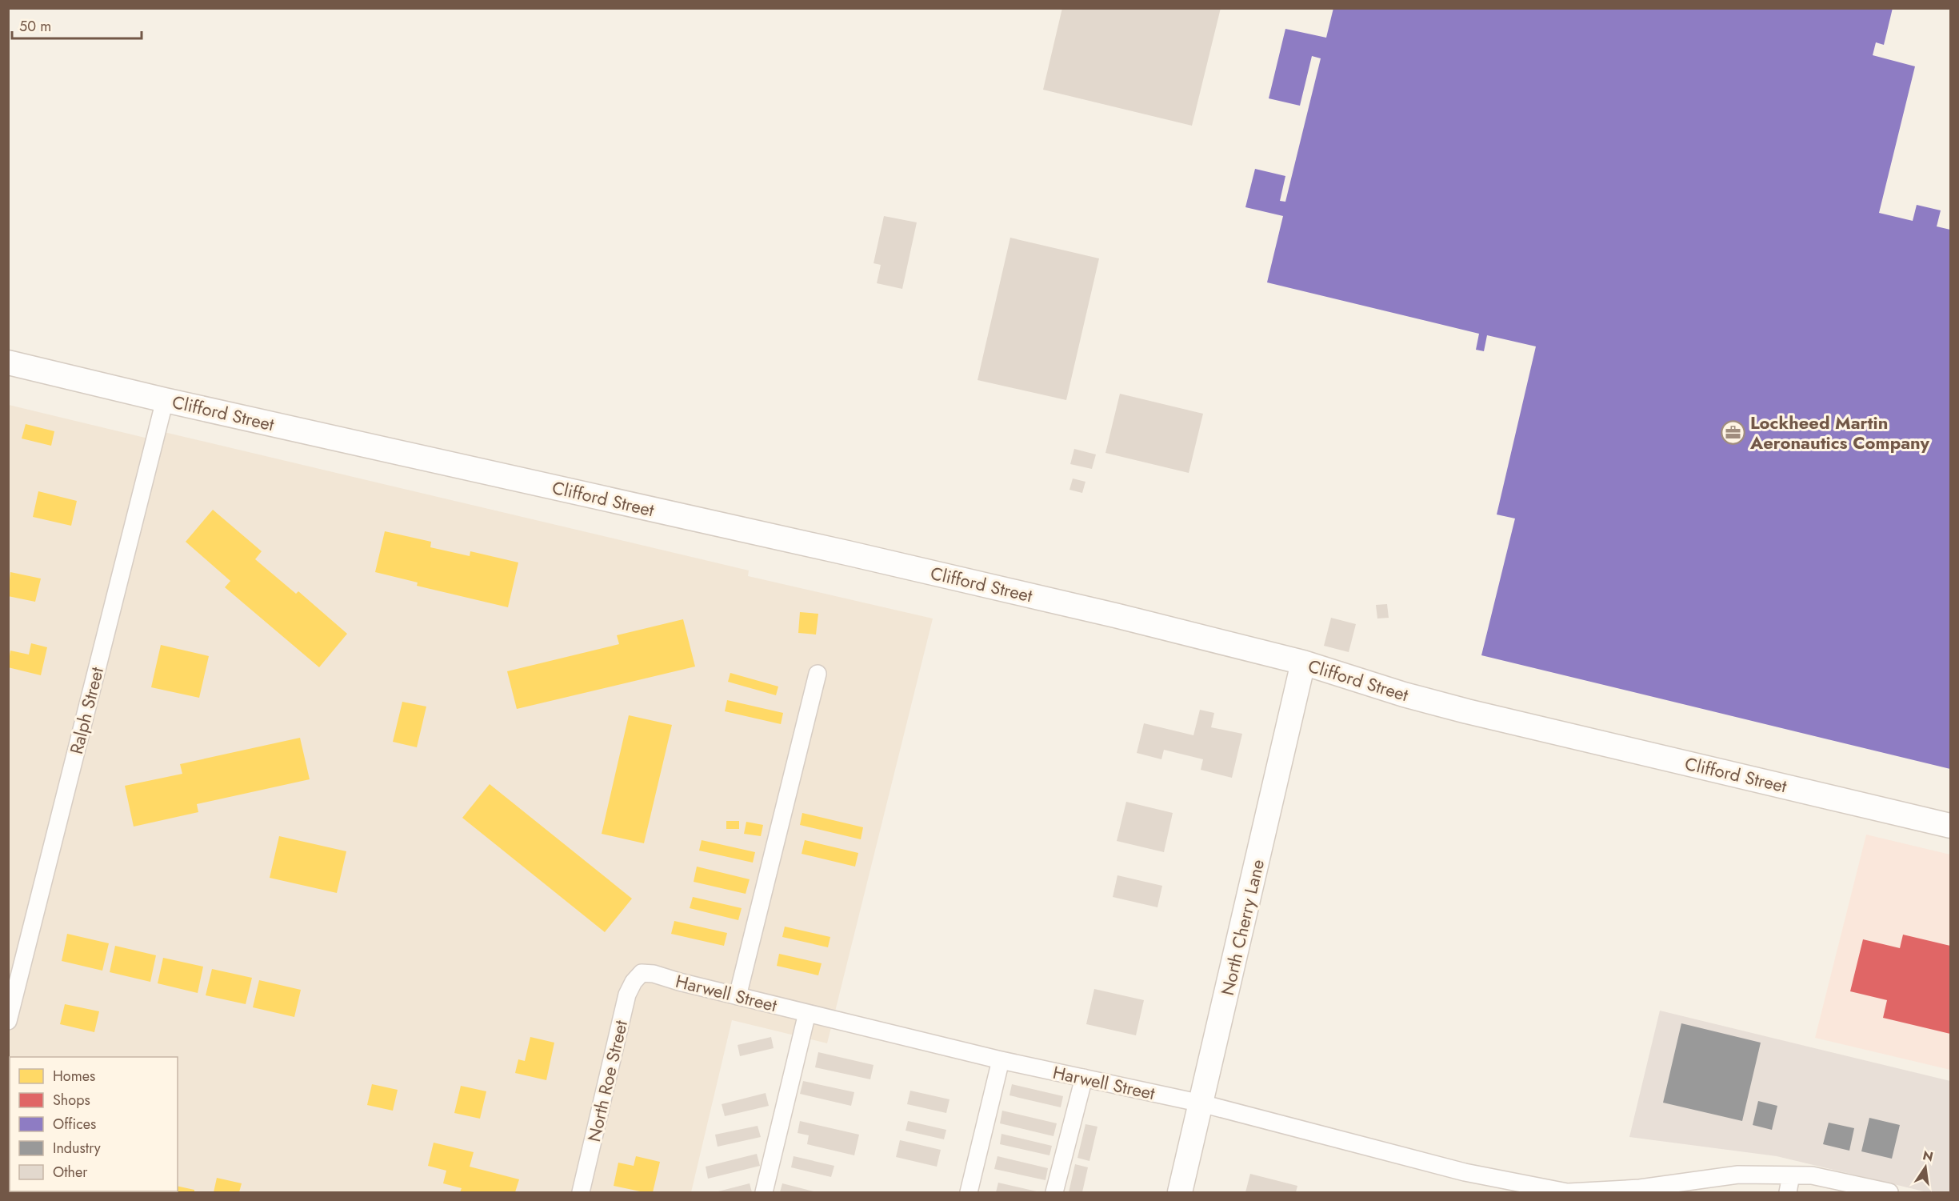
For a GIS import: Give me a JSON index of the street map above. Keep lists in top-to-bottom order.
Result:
{
  "streets": {
    "main road": ["Clifford Street", "North Cherry Lane"],
    "street": ["Ralph Street", "Harwell Street", "North Roe Street"]
  },
  "crossings": [
    ["Clifford Street", "Ralph Street"],
    ["Clifford Street", "North Cherry Lane"],
    ["North Cherry Lane", "Harwell Street"],
    ["Harwell Street", "North Roe Street"]
  ],
  "places": {
    "office": ["Lockheed Martin Aeronautics Company"]
  },
  "legend": [
    "Homes",
    "Shops",
    "Offices",
    "Industry",
    "Other"
  ],
  "scale_bar": "50 m",
  "north": "top"
}
